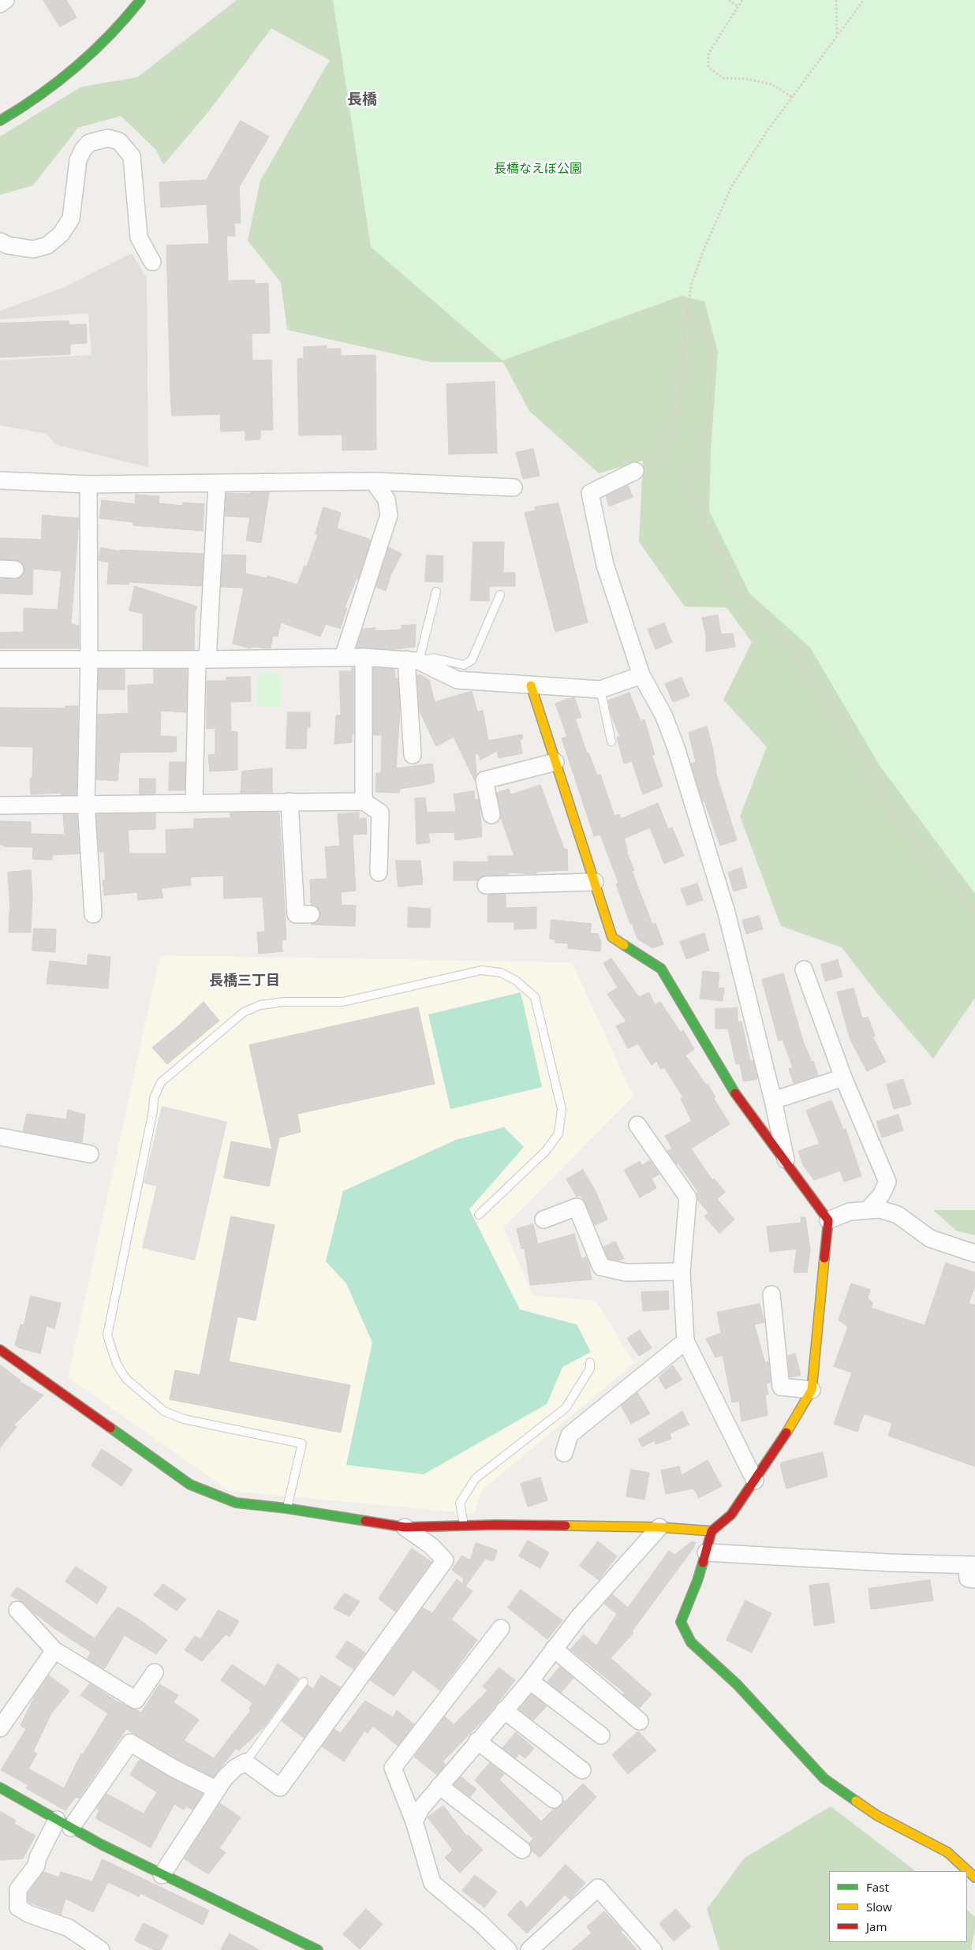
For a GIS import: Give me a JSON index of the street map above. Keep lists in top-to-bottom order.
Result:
{
  "districts": ["長橋", "長橋三丁目"],
  "parks": ["長橋なえぼ公園"],
  "legend": ["Fast", "Slow", "Jam"]
}
